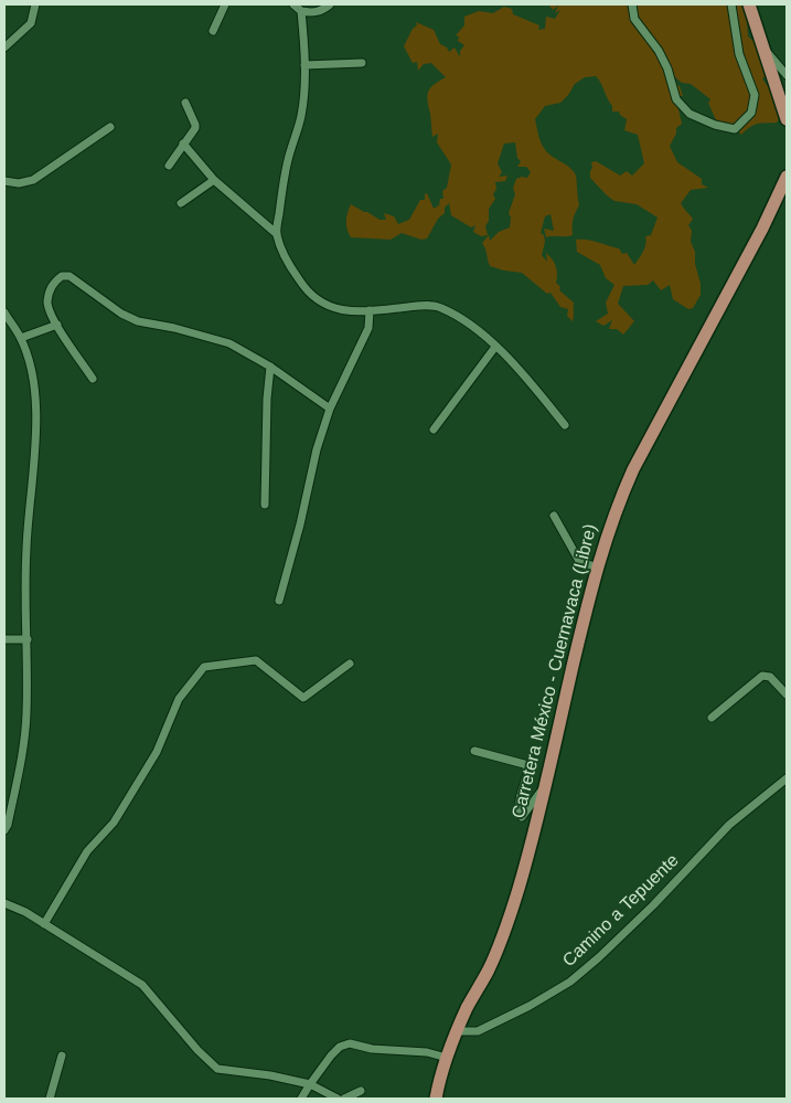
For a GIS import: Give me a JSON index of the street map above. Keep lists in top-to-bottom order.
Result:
{
  "streets": {
    "main road": ["Carretera México - Cuernavaca (Libre)"],
    "street": ["Camino a Tepuente"]
  },
  "crossings": [
    ["Carretera México - Cuernavaca (Libre)", "Camino a Tepuente"]
  ]
}
